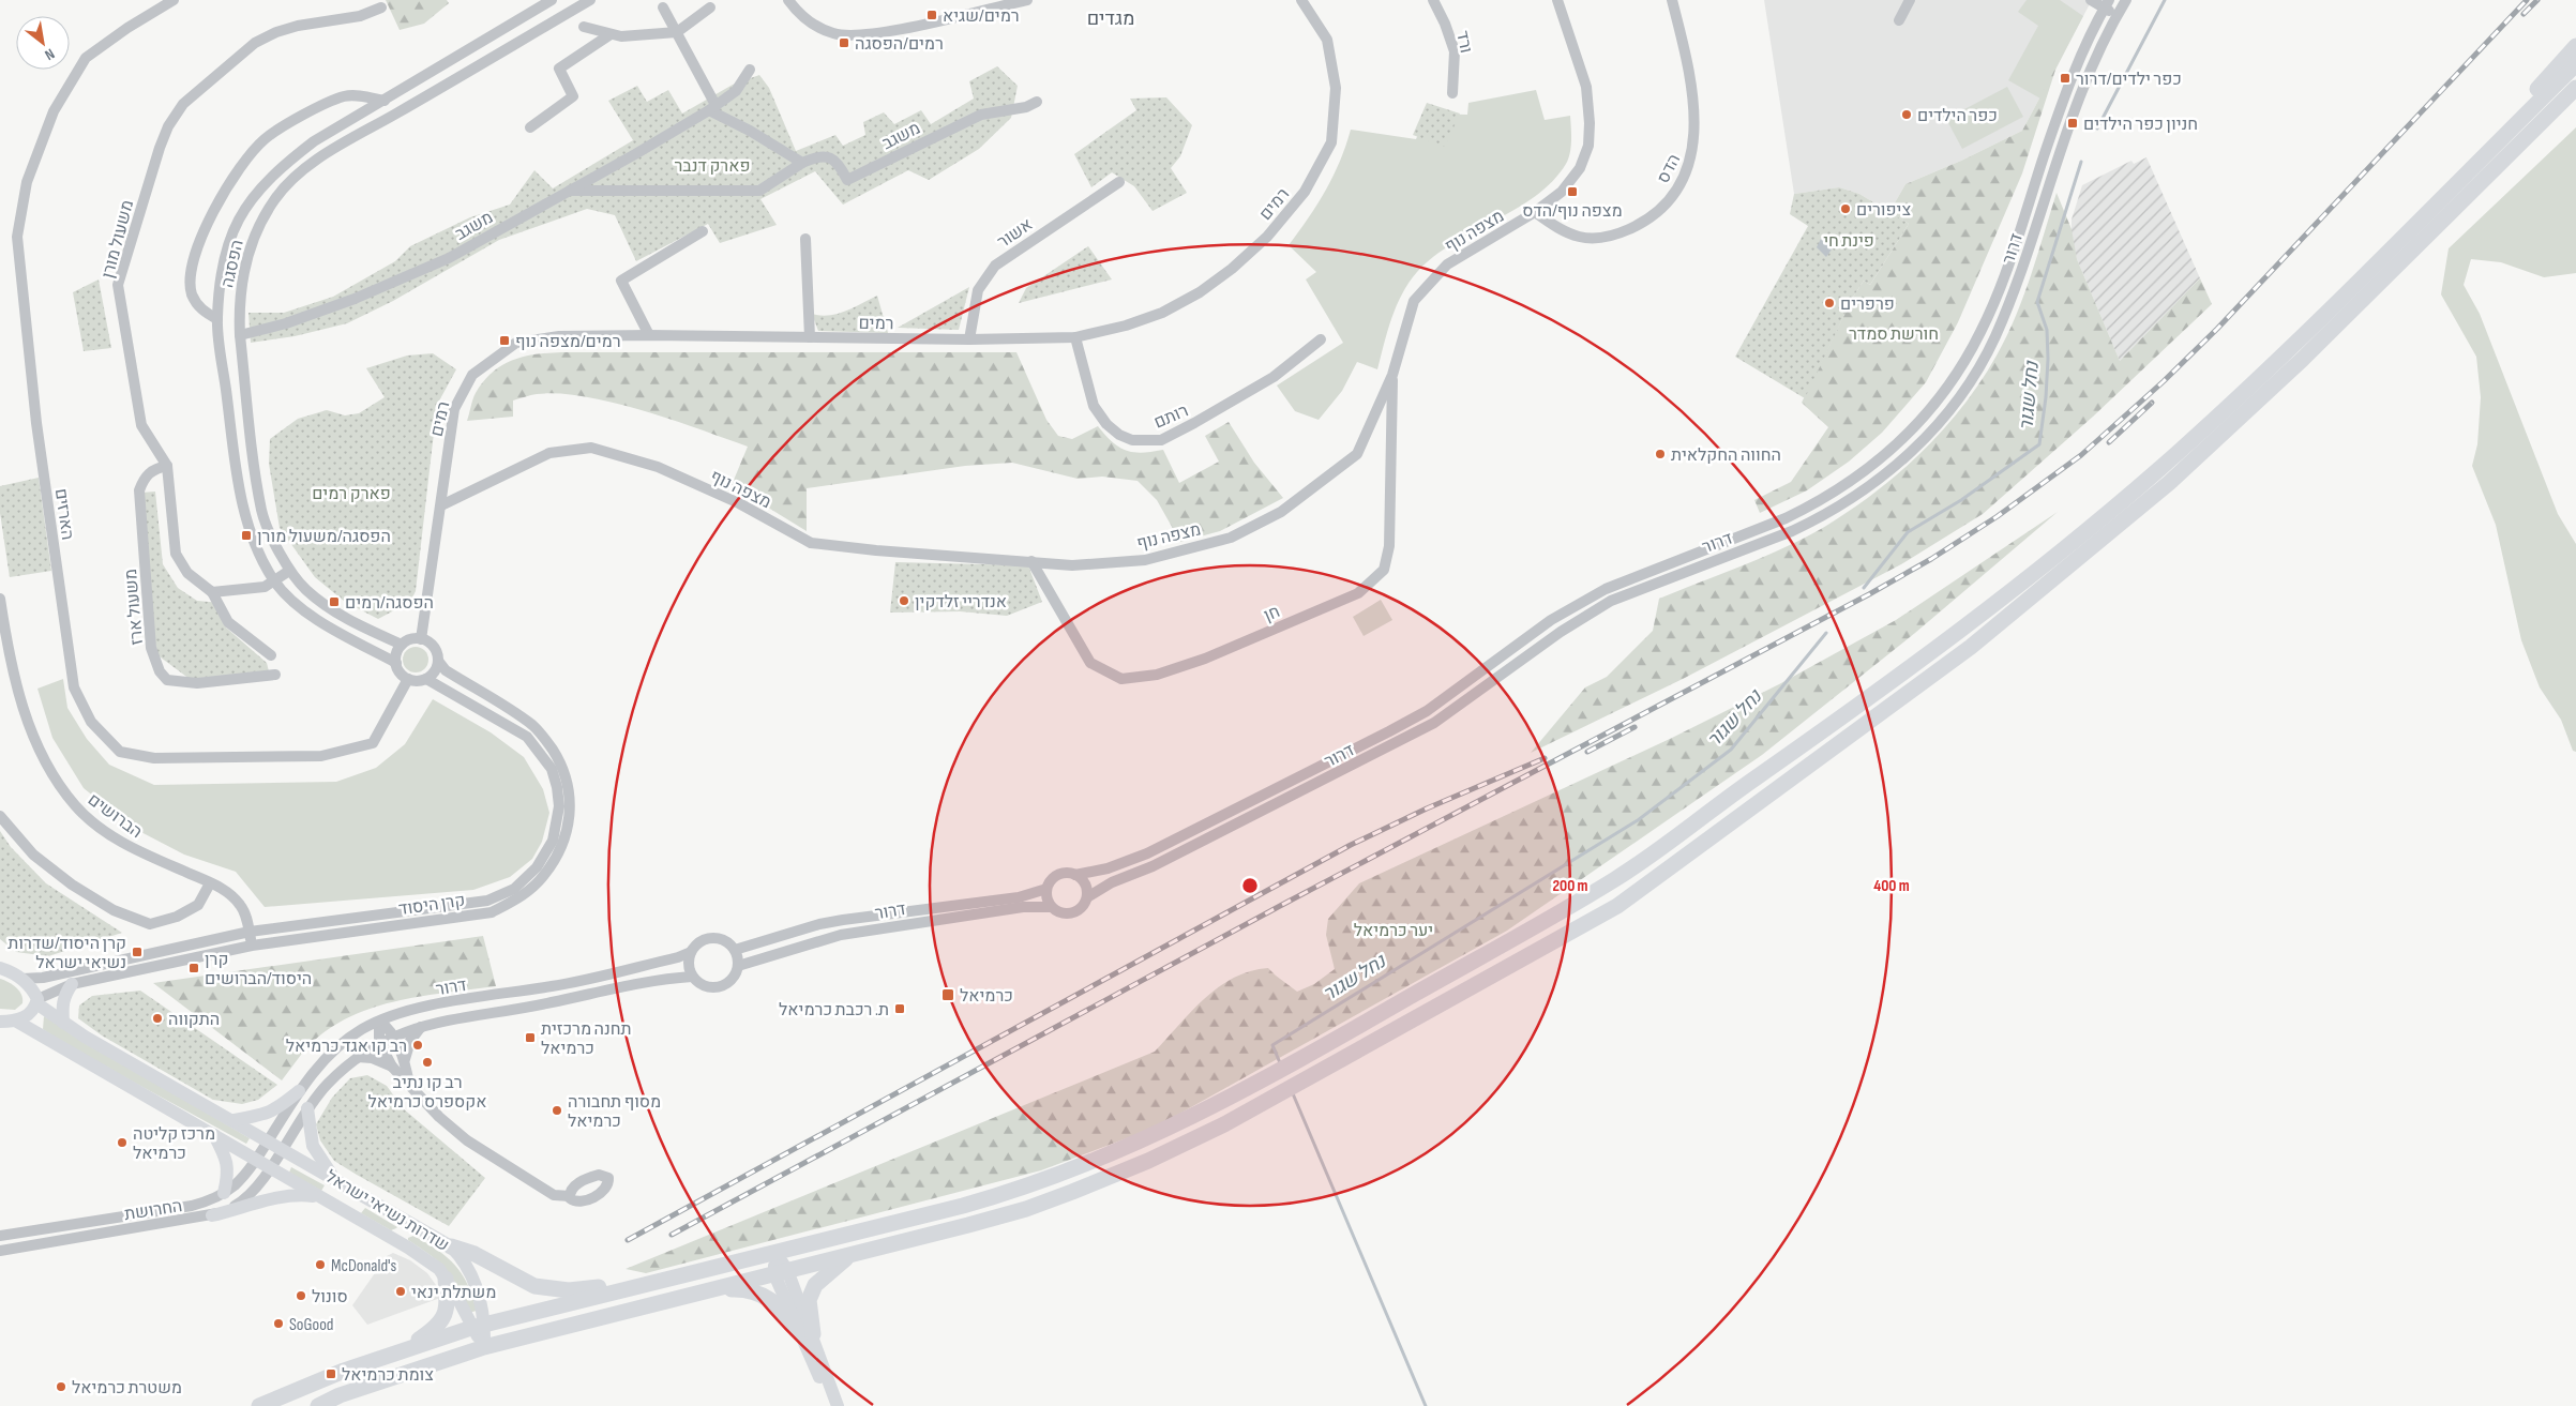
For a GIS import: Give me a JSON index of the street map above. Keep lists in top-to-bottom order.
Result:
{
  "streets": {
    "main road": ["שדרות נשיאי ישראל"],
    "street": [
      "ורד",
      "משגב",
      "הדס",
      "רמים",
      "מצפה נוף",
      "אשור",
      "משעול מורן",
      "דרור",
      "הפסגה",
      "רותם",
      "הארזים",
      "משעול ארז",
      "חן",
      "הברושים",
      "קרן היסוד",
      "החרושת"
    ]
  },
  "crossings": [
    ["משגב", "הפסגה"],
    ["הדס", "מצפה נוף"],
    ["רמים", "מצפה נוף"],
    ["רמים", "אשור"],
    ["רמים", "הפסגה"],
    ["רמים", "רותם"],
    ["רמים", "הארזים"],
    ["רמים", "קרן היסוד"],
    ["מצפה נוף", "חן"],
    ["משעול מורן", "משעול ארז"],
    ["דרור", "החרושת"],
    ["דרור", "שדרות נשיאי ישראל"],
    ["הפסגה", "הארזים"],
    ["הפסגה", "קרן היסוד"],
    ["הארזים", "קרן היסוד"],
    ["הברושים", "קרן היסוד"],
    ["קרן היסוד", "שדרות נשיאי ישראל"],
    ["החרושת", "שדרות נשיאי ישראל"]
  ],
  "districts": ["מגדים"],
  "water": ["נחל שגור"],
  "parks": [
    "פארק דנבר",
    "פינת חי",
    "חורשת סמדר",
    "פארק רמים",
    "יער כרמיאל"
  ],
  "places": {
    "transit": [
      "רמים/שגיא",
      "רמים/הפסגה",
      "כפר ילדים/דרור",
      "חניון כפר הילדים",
      "מצפה נוף/הדס",
      "רמים/מצפה נוף",
      "הפסגה/משעול מורן",
      "הפסגה/רמים",
      "קרן היסוד/שדרות נשיאי ישראל",
      "קרן היסוד/הברושים",
      "כרמיאל",
      "ת. רכבת כרמיאל",
      "תחנה מרכזית כרמיאל",
      "צומת כרמיאל"
    ],
    "other": [
      "כפר הילדים",
      "ציפורים",
      "פרפרים",
      "החווה החקלאית",
      "אנדריי זלדקין",
      "התקווה",
      "רב קו אגד כרמיאל",
      "רב קו נתיב אקספרס כרמיאל",
      "מסוף תחבורה כרמיאל",
      "מרכז קליטה כרמיאל",
      "McDonald's",
      "משתלת ינאי",
      "סונול",
      "SoGood",
      "משטרת כרמיאל"
    ]
  },
  "north": "bottom right",
  "rings": ["200 m", "400 m"]
}
